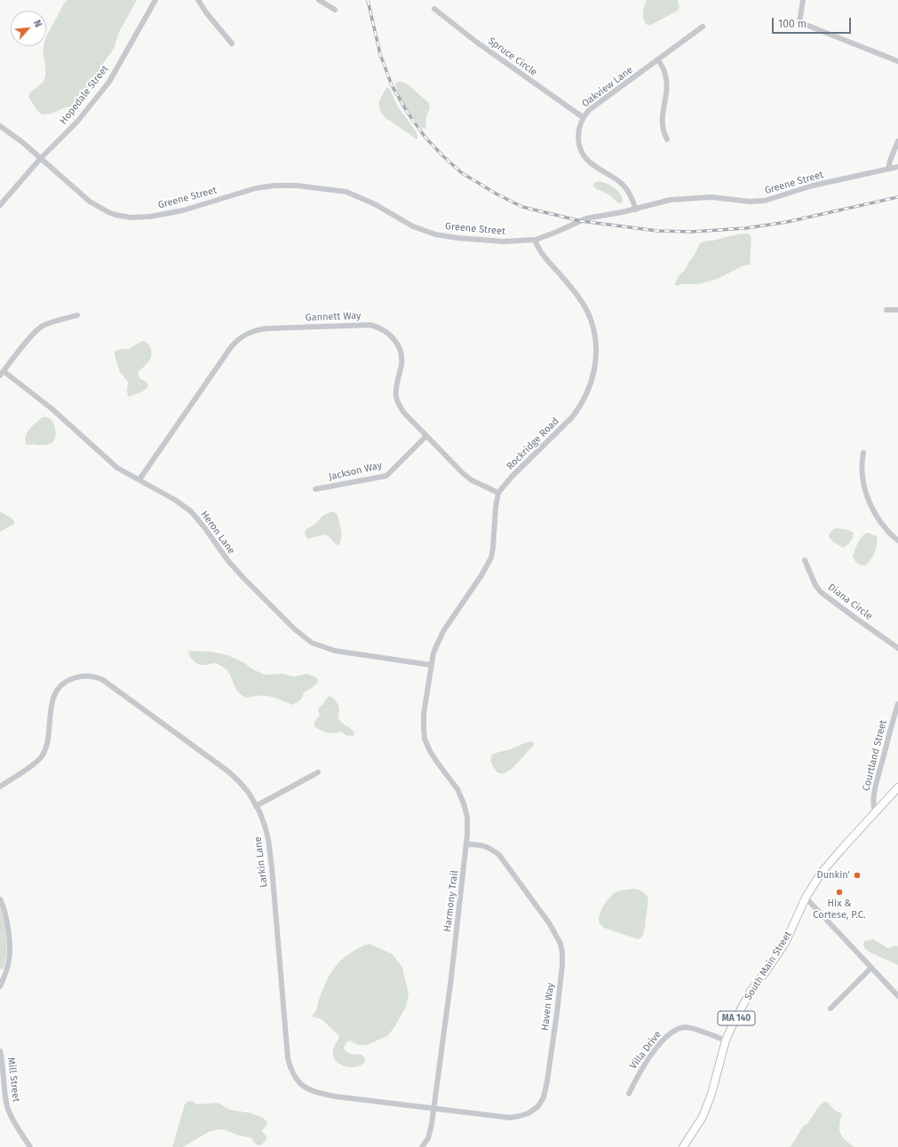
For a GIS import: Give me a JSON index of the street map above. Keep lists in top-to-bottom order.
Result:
{
  "streets": {
    "main road": ["South Main Street", "MA 140"],
    "street": [
      "Spruce Circle",
      "Oakview Lane",
      "Hopedale Street",
      "Greene Street",
      "Gannett Way",
      "Rockridge Road",
      "Jackson Way",
      "Heron Lane",
      "Diana Circle",
      "Courtland Street",
      "Larkin Lane",
      "Harmony Trail",
      "Haven Way",
      "Villa Drive",
      "Mill Street"
    ]
  },
  "crossings": [
    ["Spruce Circle", "Oakview Lane"],
    ["Oakview Lane", "Greene Street"],
    ["Hopedale Street", "Greene Street"],
    ["Greene Street", "Rockridge Road"],
    ["Gannett Way", "Rockridge Road"],
    ["Gannett Way", "Jackson Way"],
    ["Gannett Way", "Heron Lane"],
    ["Heron Lane", "Harmony Trail"],
    ["Courtland Street", "South Main Street"],
    ["Larkin Lane", "Harmony Trail"],
    ["Larkin Lane", "Haven Way"],
    ["Harmony Trail", "Haven Way"],
    ["South Main Street", "Villa Drive"]
  ],
  "places": ["Dunkin'", "Hix & Cortese, P.C."],
  "scale_bar": "100 m",
  "north": "top right"
}
